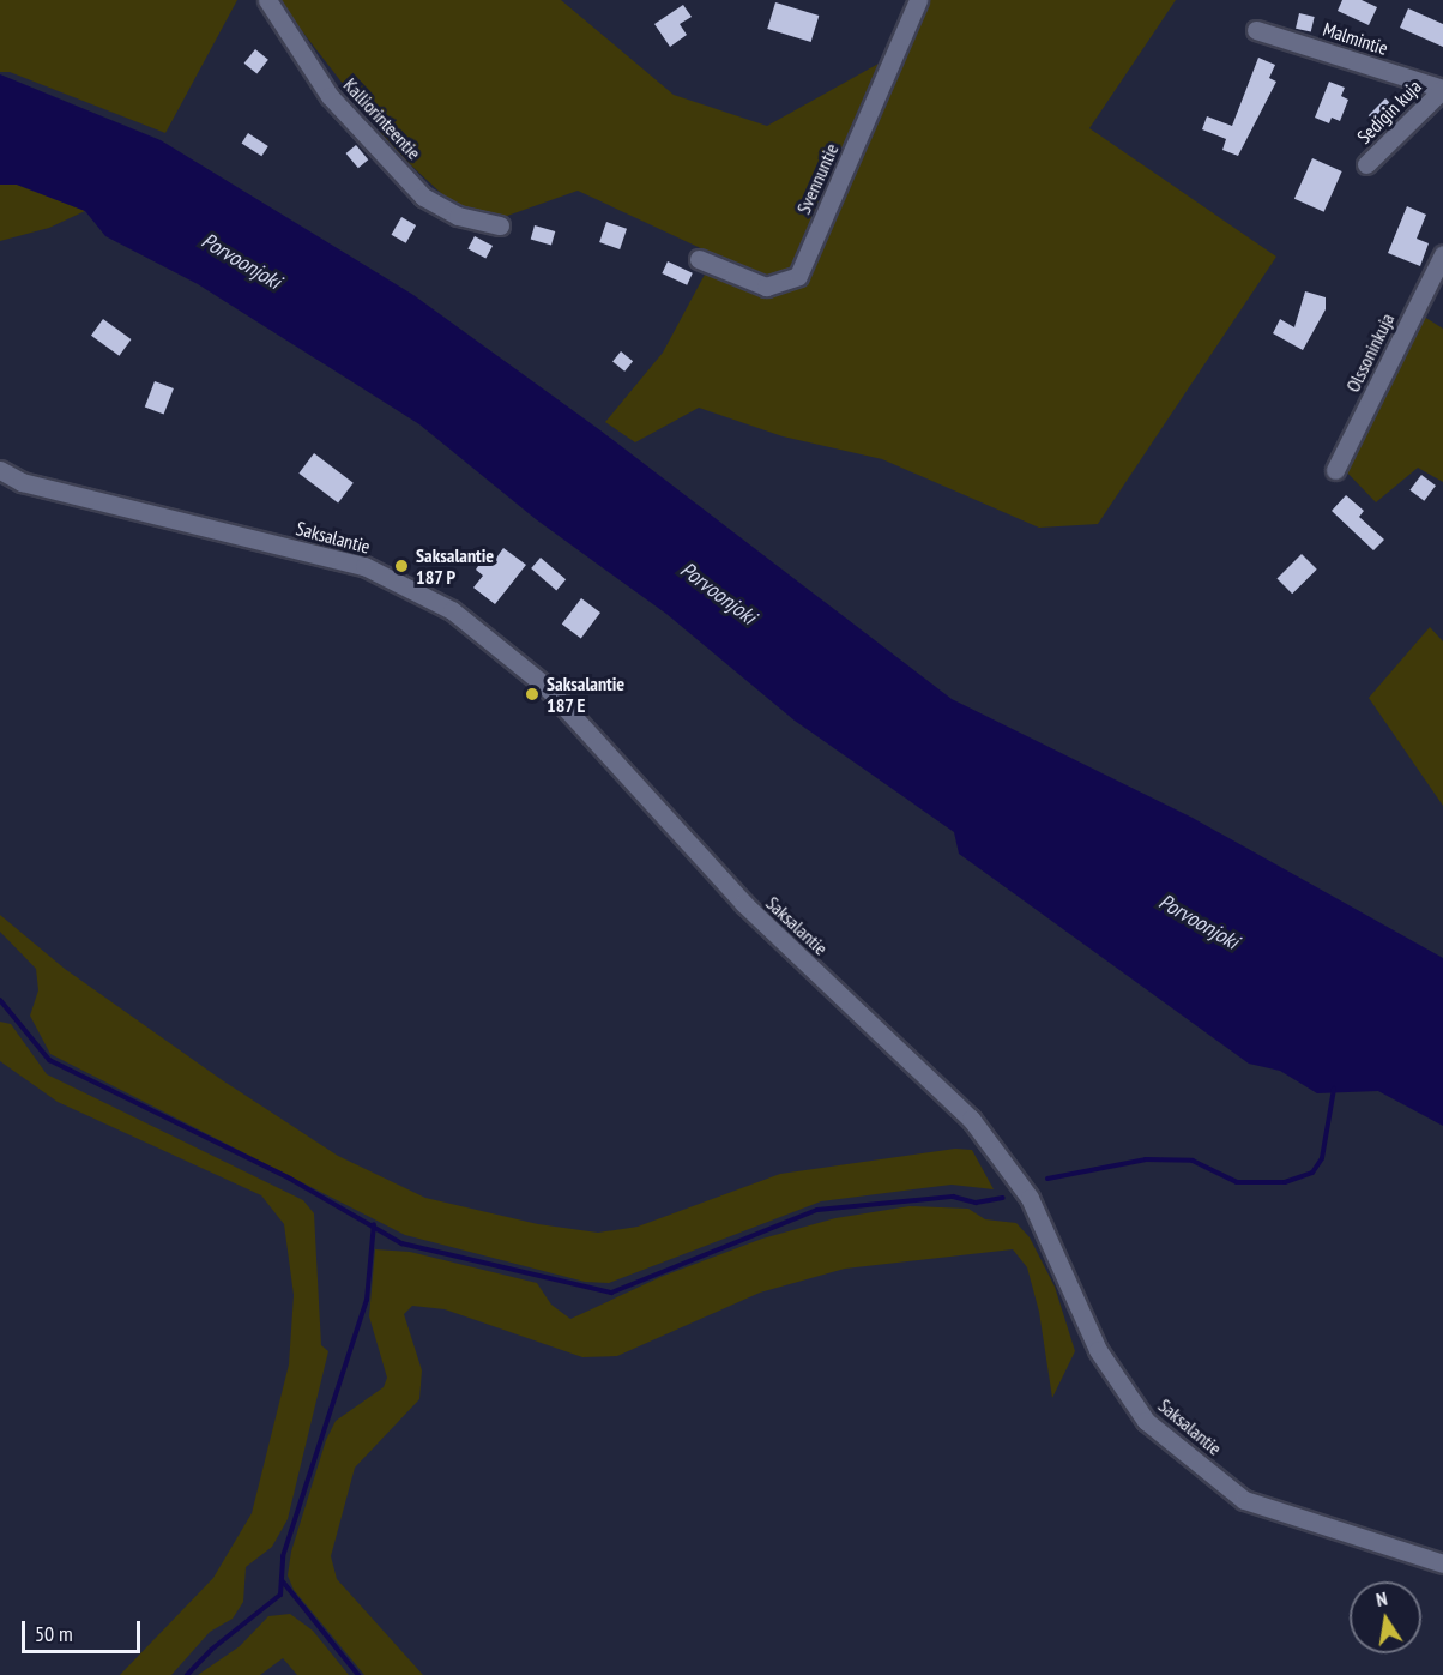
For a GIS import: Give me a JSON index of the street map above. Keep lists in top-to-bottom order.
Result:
{
  "streets": {
    "street": [
      "Malmintie",
      "Sedigin kuja",
      "Kalliorinteentie",
      "Svennuntie",
      "Olssoninkuja",
      "Saksalantie"
    ]
  },
  "crossings": [
    ["Malmintie", "Sedigin kuja"]
  ],
  "water": ["Porvoonjoki"],
  "places": ["Saksalantie 187 P", "Saksalantie 187 E"],
  "scale_bar": "50 m",
  "north": "top"
}
